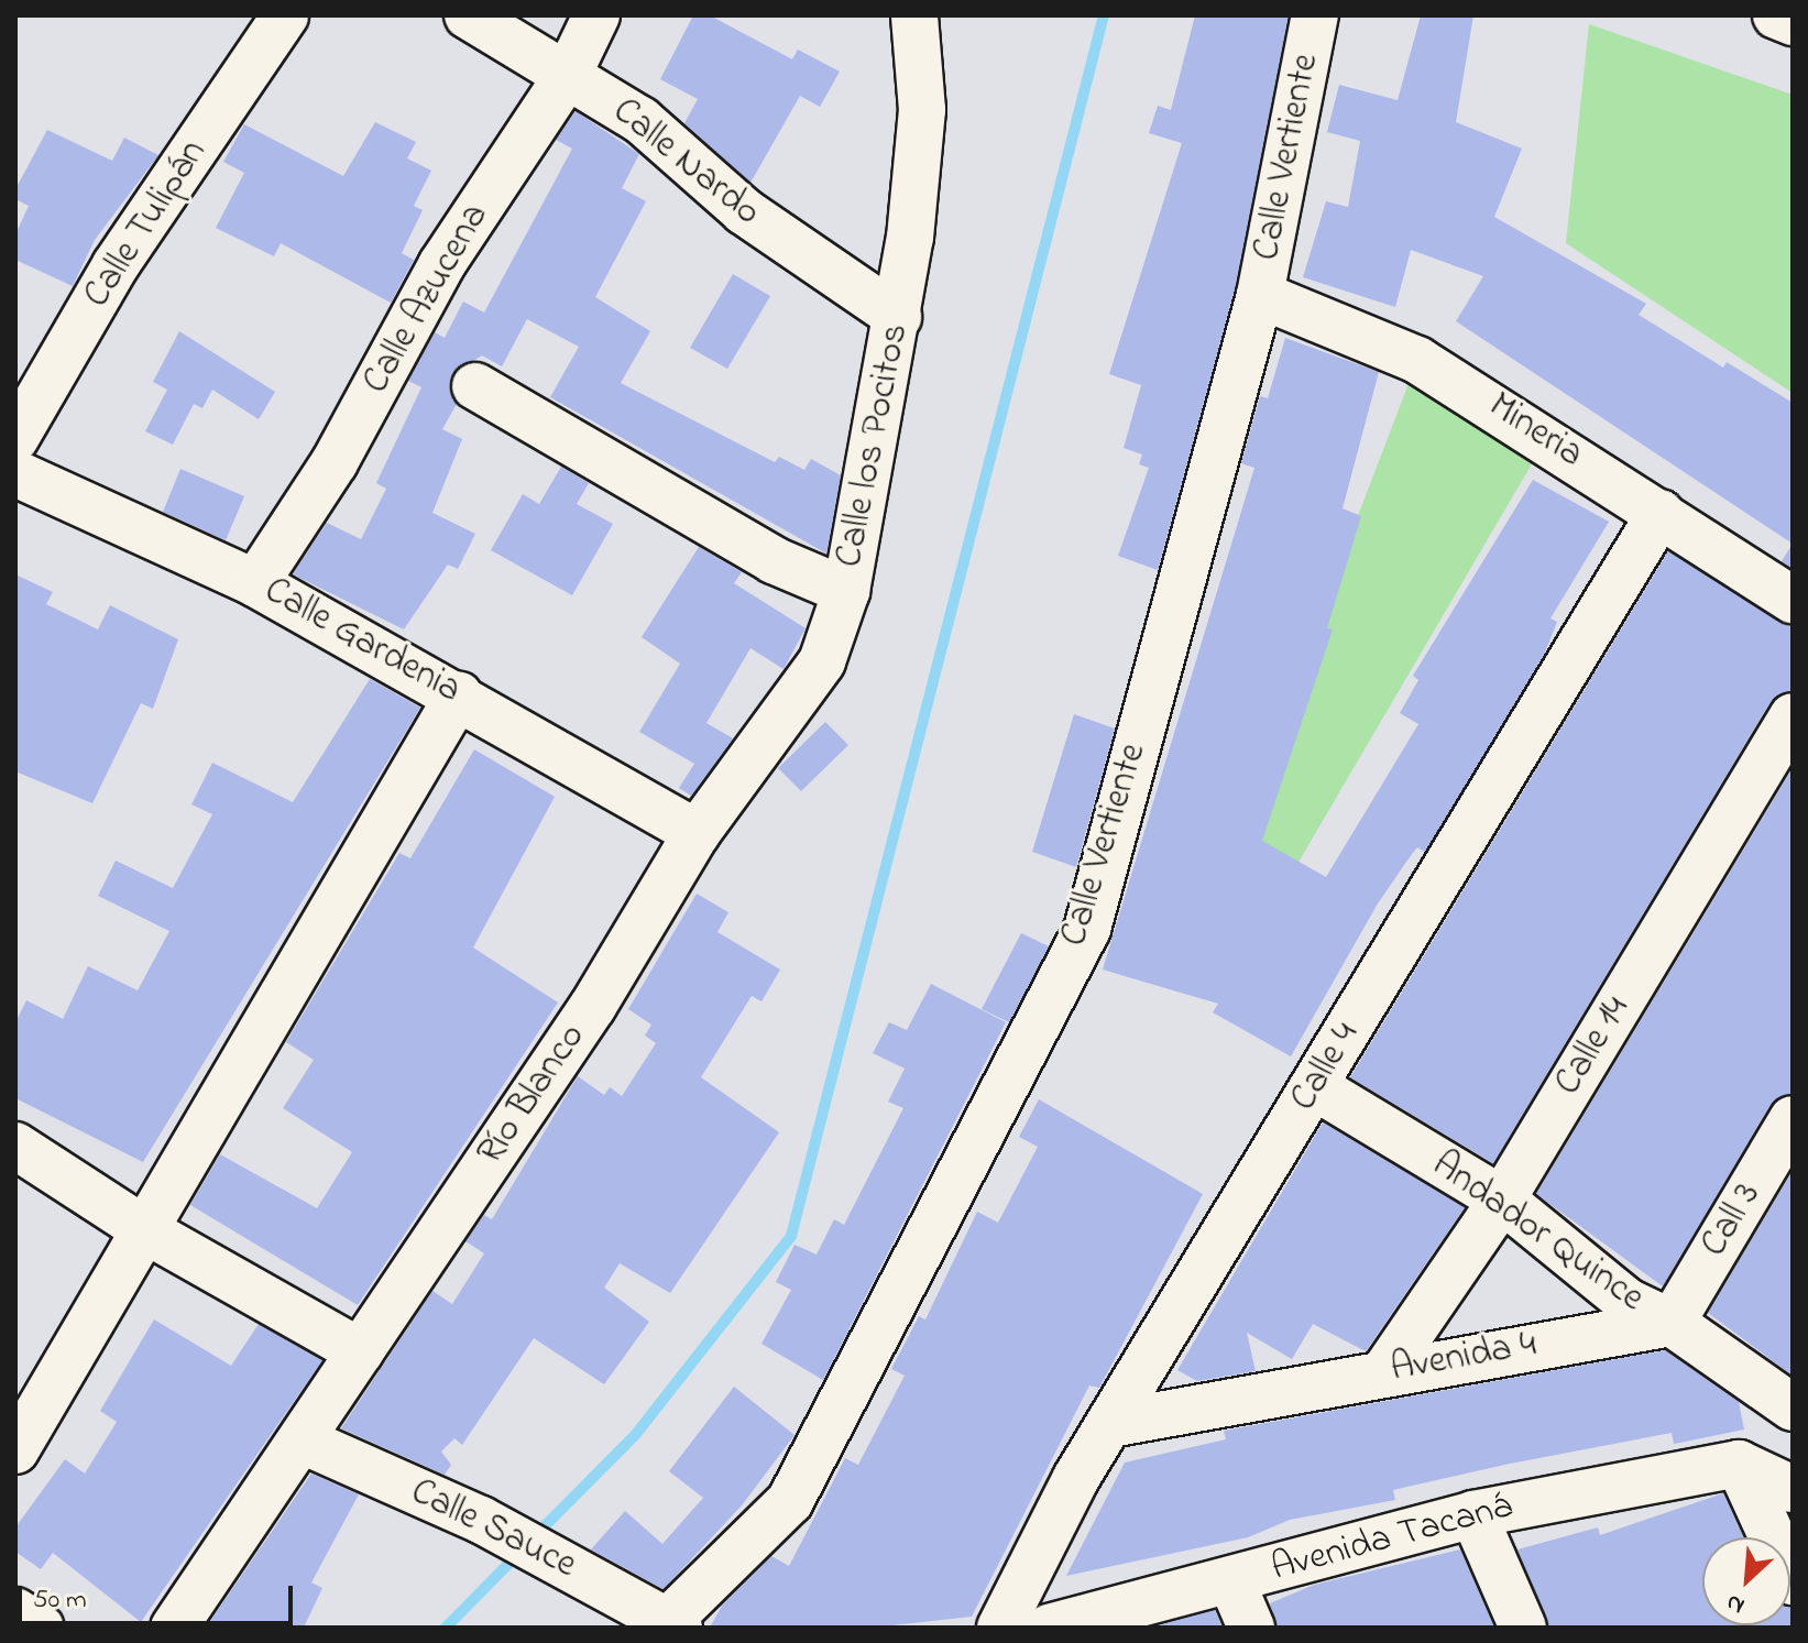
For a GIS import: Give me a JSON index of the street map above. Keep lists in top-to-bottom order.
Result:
{
  "streets": {
    "street": [
      "Calle Vertiente",
      "Calle Nardo",
      "Calle Tulipán",
      "Calle Azucena",
      "Mineria",
      "Calle los Pocitos",
      "Calle Gardenia",
      "Calle 14",
      "Calle 4",
      "Río Blanco",
      "Call 3",
      "Andador Quince",
      "Avenida 4",
      "Calle Sauce",
      "Avenida Tacaná"
    ]
  },
  "crossings": [
    ["Calle Vertiente", "Mineria"],
    ["Calle Vertiente", "Calle Sauce"],
    ["Calle Nardo", "Calle Azucena"],
    ["Calle Nardo", "Calle los Pocitos"],
    ["Calle Azucena", "Calle Gardenia"],
    ["Mineria", "Calle 4"],
    ["Calle los Pocitos", "Calle Gardenia"],
    ["Calle los Pocitos", "Río Blanco"],
    ["Calle Gardenia", "Río Blanco"],
    ["Calle 14", "Andador Quince"],
    ["Calle 14", "Avenida 4"],
    ["Calle 4", "Andador Quince"],
    ["Calle 4", "Avenida 4"],
    ["Río Blanco", "Calle Sauce"],
    ["Call 3", "Andador Quince"],
    ["Call 3", "Avenida 4"],
    ["Andador Quince", "Avenida 4"]
  ],
  "scale_bar": "50 m",
  "north": "bottom left"
}
